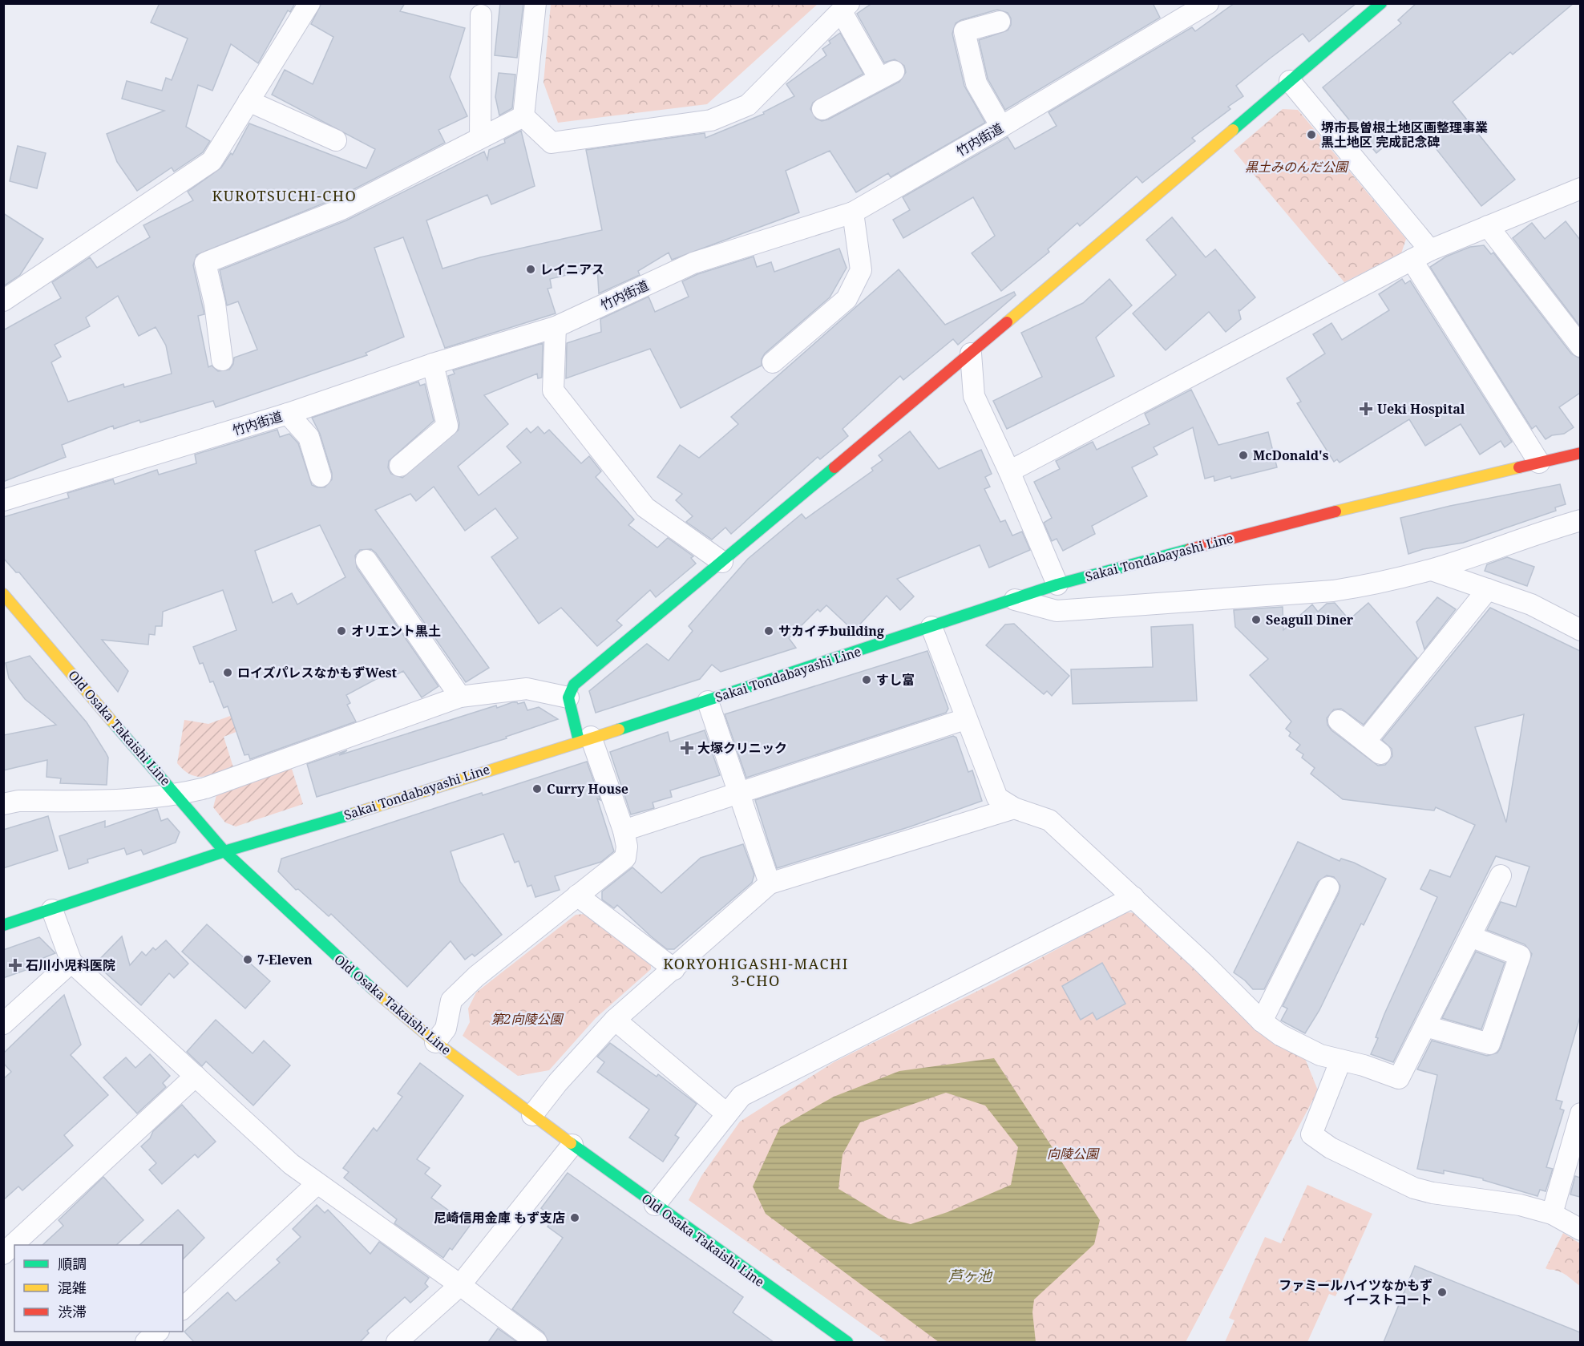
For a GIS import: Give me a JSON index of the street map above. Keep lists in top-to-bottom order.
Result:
{
  "streets": {
    "main road": ["Sakai Tondabayashi Line", "Old Osaka Takaishi Line"],
    "street": ["竹内街道"]
  },
  "crossings": [
    ["Sakai Tondabayashi Line", "Old Osaka Takaishi Line"]
  ],
  "districts": ["KUROTSUCHI-CHO", "KORYOHIGASHI-MACHI 3-CHO"],
  "water": ["芦ヶ池"],
  "parks": ["黒土みのんだ公園", "第2向陵公園", "向陵公園"],
  "places": {
    "other": [
      "堺市長曽根土地区画整理事業 黒土地区 完成記念碑",
      "レイニアス",
      "McDonald's",
      "Seagull Diner",
      "オリエント黒土",
      "サカイチbuilding",
      "ロイズパレスなかもずWest",
      "すし富",
      "Curry House",
      "7-Eleven",
      "尼崎信用金庫 もず支店",
      "ファミールハイツなかもず イーストコート"
    ],
    "health": ["Ueki Hospital", "大塚クリニック", "石川小児科医院"]
  },
  "legend": ["順調", "混雑", "渋滞"]
}
